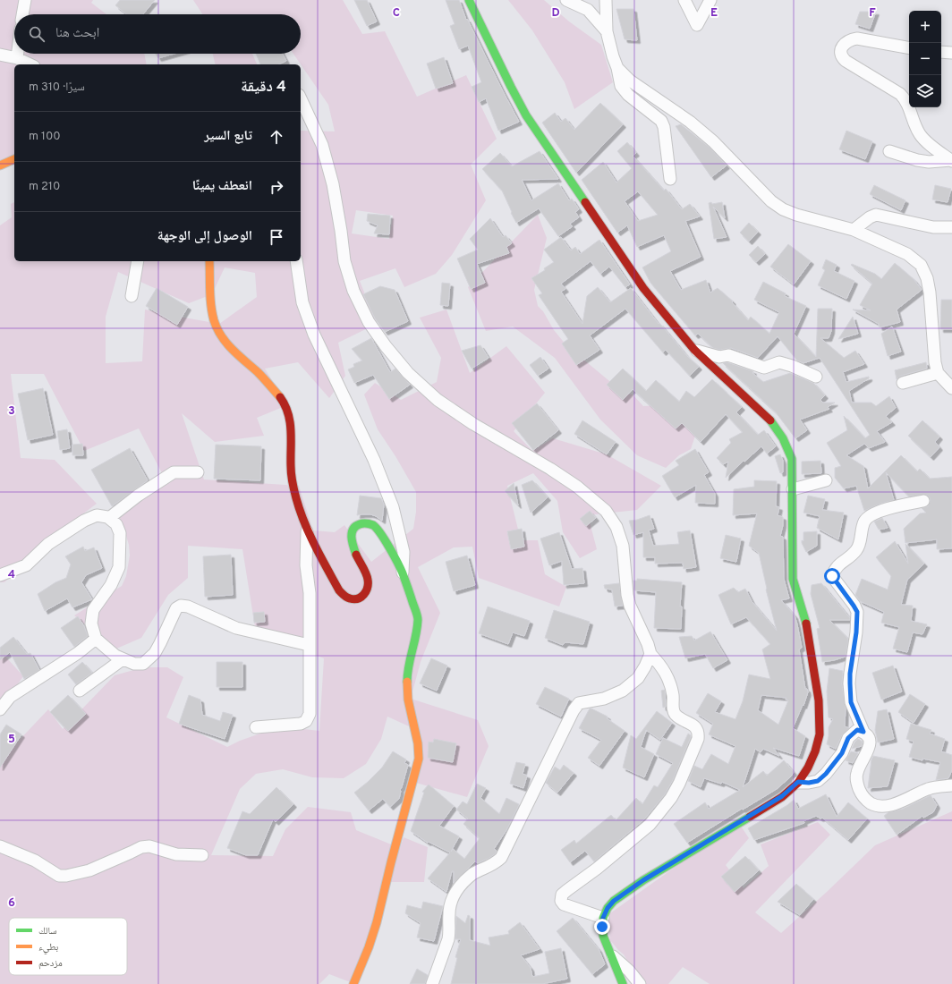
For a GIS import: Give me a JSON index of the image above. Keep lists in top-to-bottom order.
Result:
{
  "legend": ["سالك", "بطيء", "مزدحم"],
  "page": {
    "map_buttons": ["+", "−"],
    "search": "ابحث هنا",
    "heading": ["4 دقيقة", "سيرًا · 310 m"],
    "list": [
      ["تابع السير", "100 m"],
      ["انعطف يمينًا", "210 m"],
      "الوصول إلى الوجهة"
    ]
  },
  "grid": {
    "columns": [
      "C",
      "D",
      "E",
      "F"
    ],
    "rows": [
      "3",
      "4",
      "5",
      "6"
    ]
  }
}
